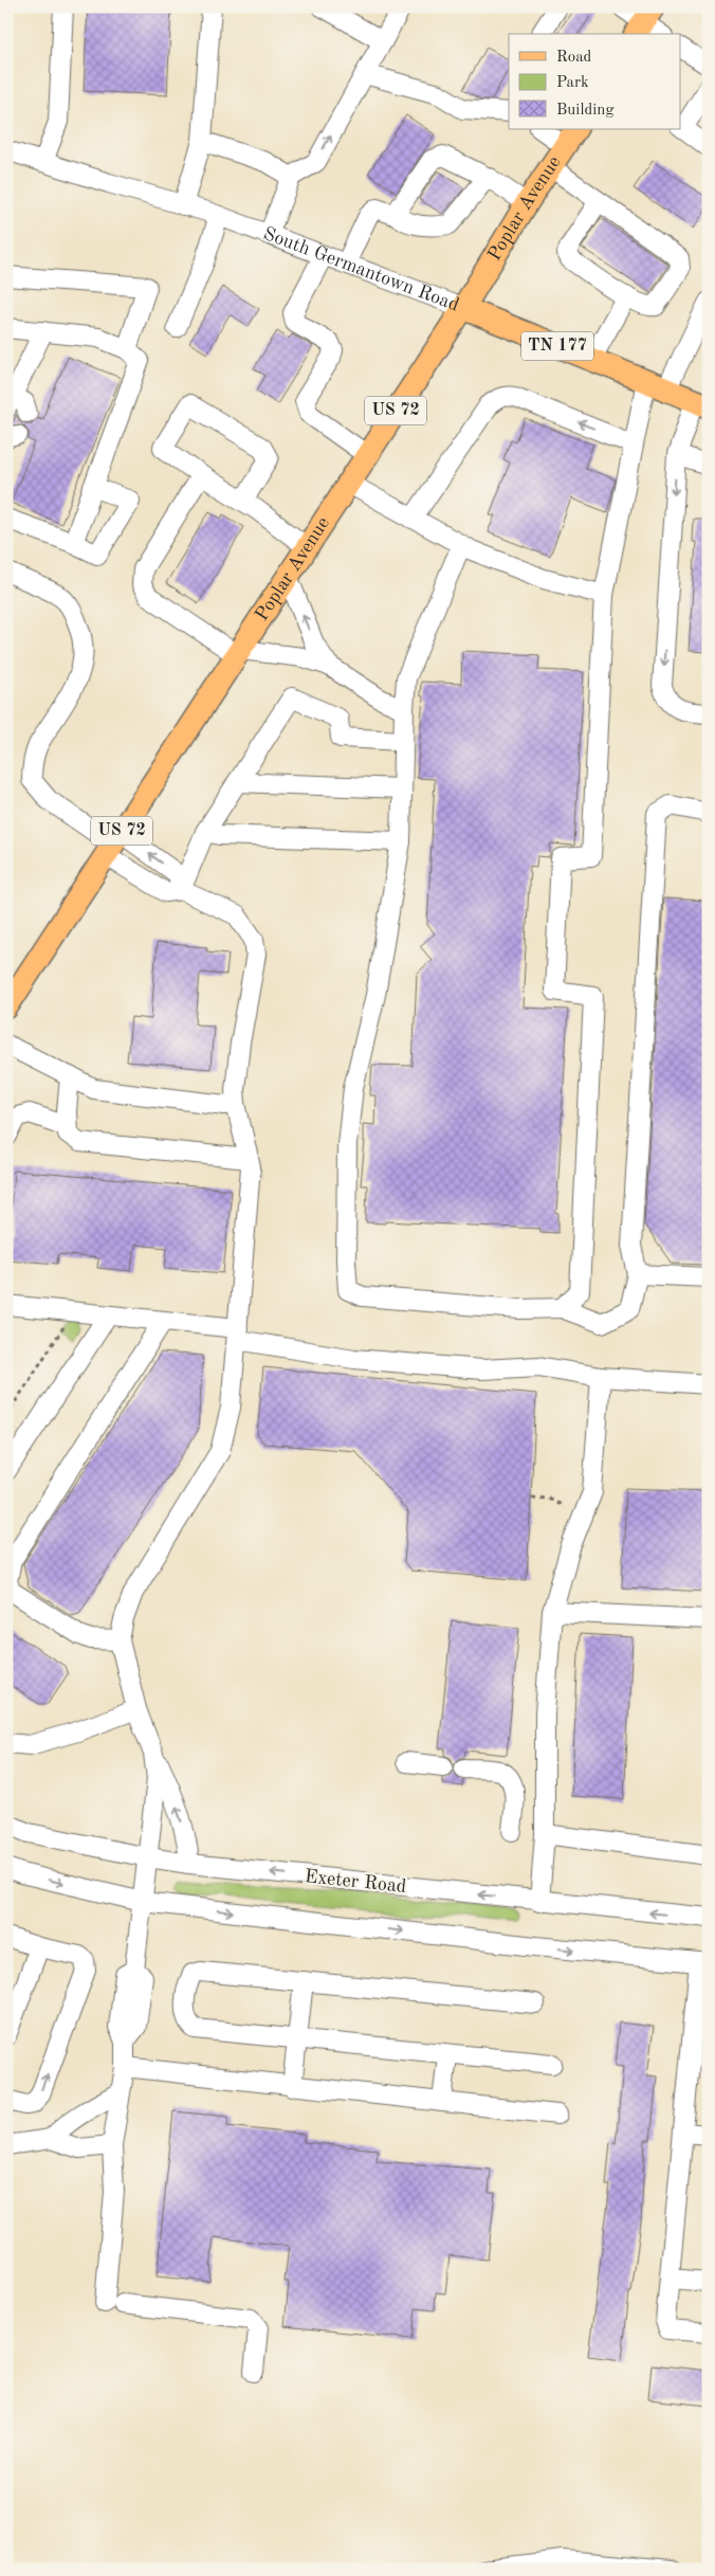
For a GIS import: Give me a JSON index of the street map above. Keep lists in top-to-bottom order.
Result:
{
  "streets": {
    "main road": [
      "Poplar Avenue",
      "South Germantown Road",
      "TN 177",
      "US 72"
    ],
    "street": ["Exeter Road"]
  },
  "crossings": [
    ["Poplar Avenue", "South Germantown Road"]
  ],
  "legend": ["Road", "Park", "Building"]
}
